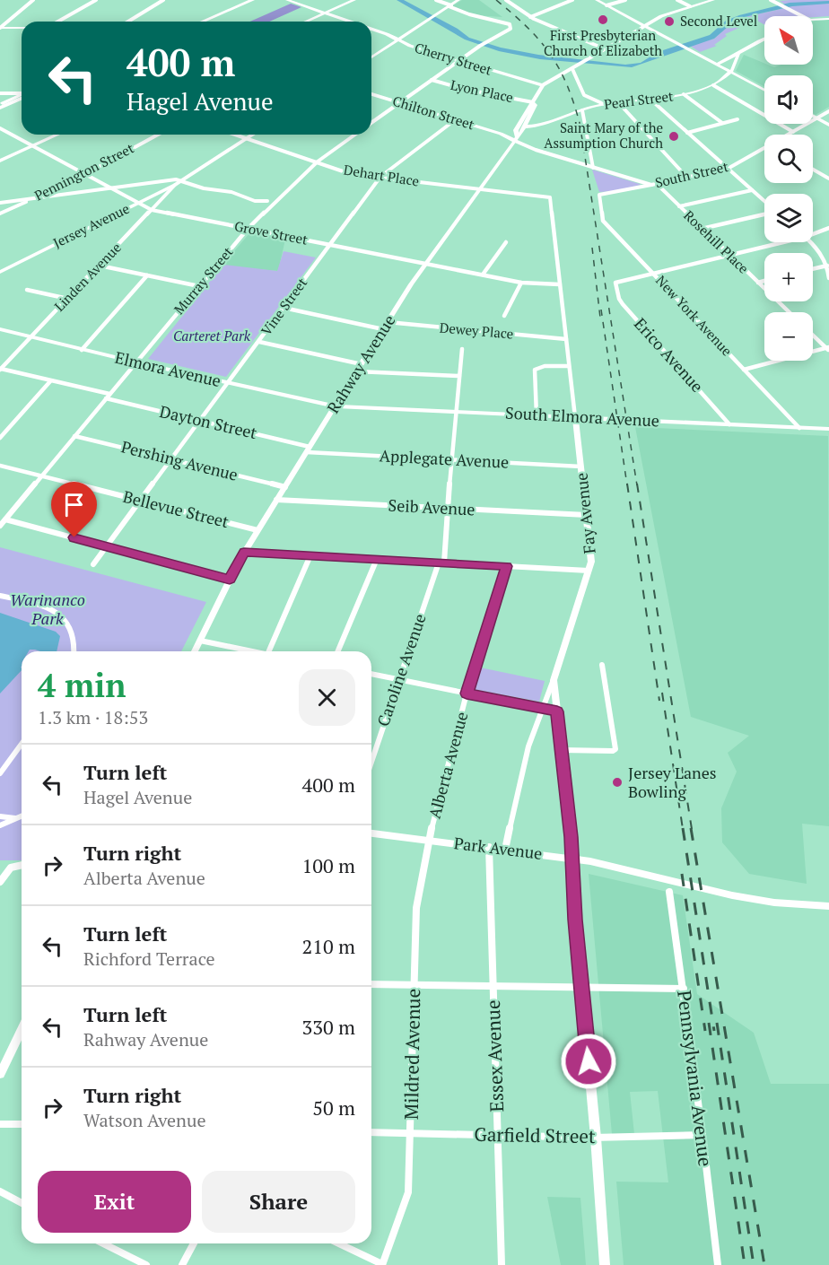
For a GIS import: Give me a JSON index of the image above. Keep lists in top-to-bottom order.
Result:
{
  "streets": {
    "main road": ["Rahway Avenue", "South Elmora Avenue"],
    "street": [
      "Cherry Street",
      "Lyon Place",
      "Pearl Street",
      "Chilton Street",
      "Pennington Street",
      "South Street",
      "Dehart Place",
      "Jersey Avenue",
      "Grove Street",
      "Rosehill Place",
      "Linden Avenue",
      "Murray Street",
      "Vine Street",
      "New York Avenue",
      "Dewey Place",
      "Erico Avenue",
      "Elmora Avenue",
      "Dayton Street",
      "Applegate Avenue",
      "Pershing Avenue",
      "Seib Avenue",
      "Bellevue Street",
      "Fay Avenue",
      "Caroline Avenue",
      "Alberta Avenue",
      "Park Avenue",
      "Mildred Avenue",
      "Essex Avenue",
      "Pennsylvania Avenue",
      "Garfield Street"
    ]
  },
  "crossings": [
    ["Cherry Street", "Murray Street"],
    ["Cherry Street", "Rahway Avenue"],
    ["Lyon Place", "Murray Street"],
    ["Lyon Place", "Rahway Avenue"],
    ["Pearl Street", "Rahway Avenue"],
    ["Chilton Street", "South Street"],
    ["Chilton Street", "Murray Street"],
    ["Chilton Street", "Vine Street"],
    ["Chilton Street", "Rahway Avenue"],
    ["Pennington Street", "Grove Street"],
    ["South Street", "Rosehill Place"],
    ["South Street", "New York Avenue"],
    ["South Street", "Rahway Avenue"],
    ["Dehart Place", "Jersey Avenue"],
    ["Dehart Place", "Murray Street"],
    ["Dehart Place", "Vine Street"],
    ["Dehart Place", "Rahway Avenue"],
    ["Dehart Place", "Fay Avenue"],
    ["Jersey Avenue", "Grove Street"],
    ["Jersey Avenue", "Linden Avenue"],
    ["Grove Street", "Linden Avenue"],
    ["Grove Street", "Murray Street"],
    ["Grove Street", "Vine Street"],
    ["Grove Street", "Rahway Avenue"],
    ["Grove Street", "Fay Avenue"],
    ["Rosehill Place", "New York Avenue"],
    ["Linden Avenue", "Elmora Avenue"],
    ["Linden Avenue", "Dayton Street"],
    ["Murray Street", "Elmora Avenue"],
    ["Murray Street", "Dayton Street"],
    ["Murray Street", "Pershing Avenue"],
    ["Murray Street", "Bellevue Street"],
    ["Vine Street", "Elmora Avenue"],
    ["Vine Street", "Dayton Street"],
    ["Vine Street", "Pershing Avenue"],
    ["Vine Street", "Bellevue Street"],
    ["New York Avenue", "Erico Avenue"],
    ["New York Avenue", "South Elmora Avenue"],
    ["Dewey Place", "Rahway Avenue"],
    ["Dewey Place", "Fay Avenue"],
    ["Erico Avenue", "South Elmora Avenue"],
    ["Rahway Avenue", "Elmora Avenue"],
    ["Rahway Avenue", "South Elmora Avenue"],
    ["Rahway Avenue", "Dayton Street"],
    ["Rahway Avenue", "Applegate Avenue"],
    ["Rahway Avenue", "Pershing Avenue"],
    ["Rahway Avenue", "Seib Avenue"],
    ["Rahway Avenue", "Bellevue Street"],
    ["Elmora Avenue", "South Elmora Avenue"],
    ["South Elmora Avenue", "Fay Avenue"],
    ["South Elmora Avenue", "Caroline Avenue"],
    ["Dayton Street", "Applegate Avenue"],
    ["Applegate Avenue", "Fay Avenue"],
    ["Applegate Avenue", "Caroline Avenue"],
    ["Seib Avenue", "Fay Avenue"],
    ["Seib Avenue", "Caroline Avenue"],
    ["Fay Avenue", "Park Avenue"],
    ["Alberta Avenue", "Park Avenue"],
    ["Alberta Avenue", "Mildred Avenue"],
    ["Park Avenue", "Mildred Avenue"],
    ["Park Avenue", "Essex Avenue"],
    ["Mildred Avenue", "Garfield Street"],
    ["Essex Avenue", "Garfield Street"],
    ["Pennsylvania Avenue", "Garfield Street"]
  ],
  "parks": ["Carteret Park", "Warinanco Park"],
  "places": [
    "First Presbyterian Church of Elizabeth",
    "Second Level",
    "Saint Mary of the Assumption Church",
    "Jersey Lanes Bowling"
  ],
  "north": "top left",
  "page": {
    "map_buttons": ["+", "−"],
    "turn": ["400 m", "Hagel Avenue"],
    "heading": ["4 min", "1.3 km · 18:53"],
    "list": [
      {
        "name": "Turn left",
        "note": "Hagel Avenue",
        "value": "400 m"
      },
      {
        "name": "Turn right",
        "note": "Alberta Avenue",
        "value": "100 m"
      },
      {
        "name": "Turn left",
        "note": "Richford Terrace",
        "value": "210 m"
      },
      {
        "name": "Turn left",
        "note": "Rahway Avenue",
        "value": "330 m"
      },
      {
        "name": "Turn right",
        "note": "Watson Avenue",
        "value": "50 m"
      }
    ],
    "buttons": ["Exit", "Share"]
  }
}
